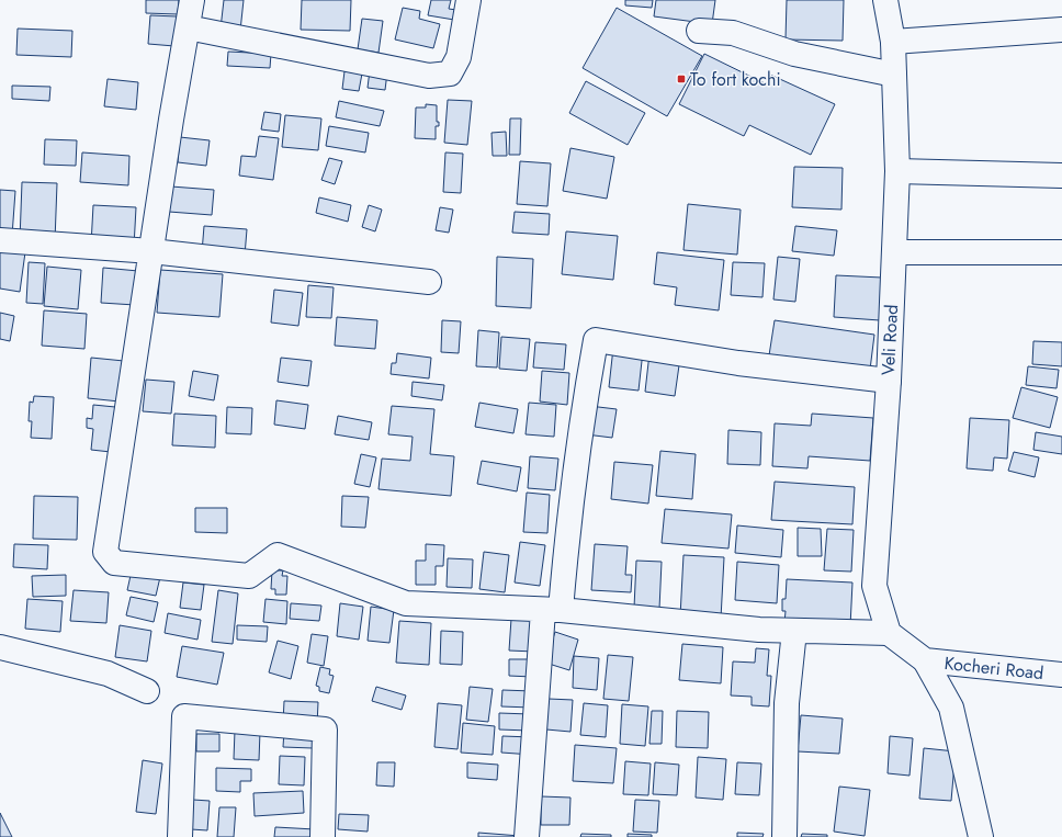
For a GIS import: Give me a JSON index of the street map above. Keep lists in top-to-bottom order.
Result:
{
  "streets": {
    "street": ["Veli Road", "Kocheri Road"]
  },
  "places": {
    "transit": ["To fort kochi"]
  }
}
